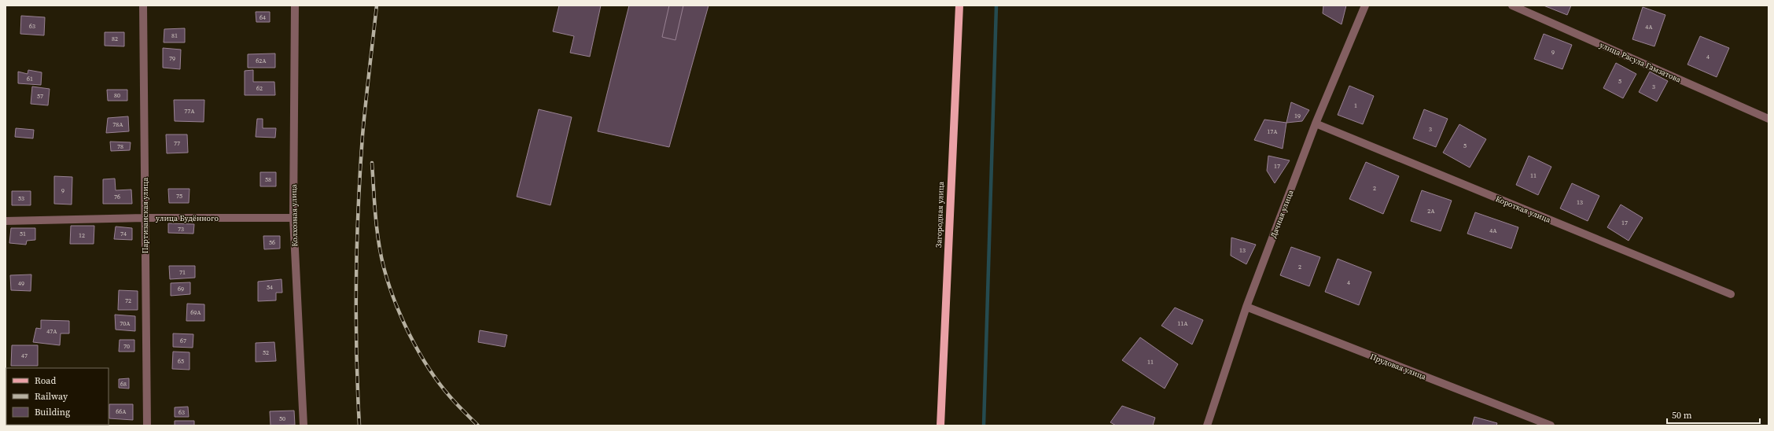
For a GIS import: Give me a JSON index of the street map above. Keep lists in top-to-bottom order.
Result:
{
  "streets": {
    "main road": ["Загородная улица"],
    "street": [
      "улица Расула Гамзатова",
      "Короткая улица",
      "Дачная улица",
      "Партизанская улица",
      "Колхозная улица",
      "улица Будённого",
      "Прудовая улица"
    ]
  },
  "crossings": [
    ["Короткая улица", "Дачная улица"],
    ["Дачная улица", "Прудовая улица"],
    ["Партизанская улица", "улица Будённого"],
    ["Колхозная улица", "улица Будённого"]
  ],
  "house_numbers": [
    "64",
    "63",
    "4А",
    "81",
    "82",
    "9",
    "4",
    "79",
    "62А",
    "61",
    "5",
    "3",
    "62",
    "80",
    "57",
    "1",
    "77А",
    "19",
    "78А",
    "3",
    "17А",
    "77",
    "5",
    "78",
    "17",
    "11",
    "58",
    "2",
    "9",
    "75",
    "76",
    "53",
    "13",
    "2А",
    "17",
    "73",
    "4А",
    "51",
    "74",
    "12",
    "56",
    "13",
    "2",
    "71",
    "4",
    "49",
    "54",
    "69",
    "72",
    "69А",
    "70А",
    "11А",
    "47А",
    "67",
    "70",
    "52",
    "47",
    "65",
    "11",
    "68",
    "66А",
    "63",
    "50"
  ],
  "legend": ["Road", "Railway", "Building"],
  "scale_bar": "50 m"
}
